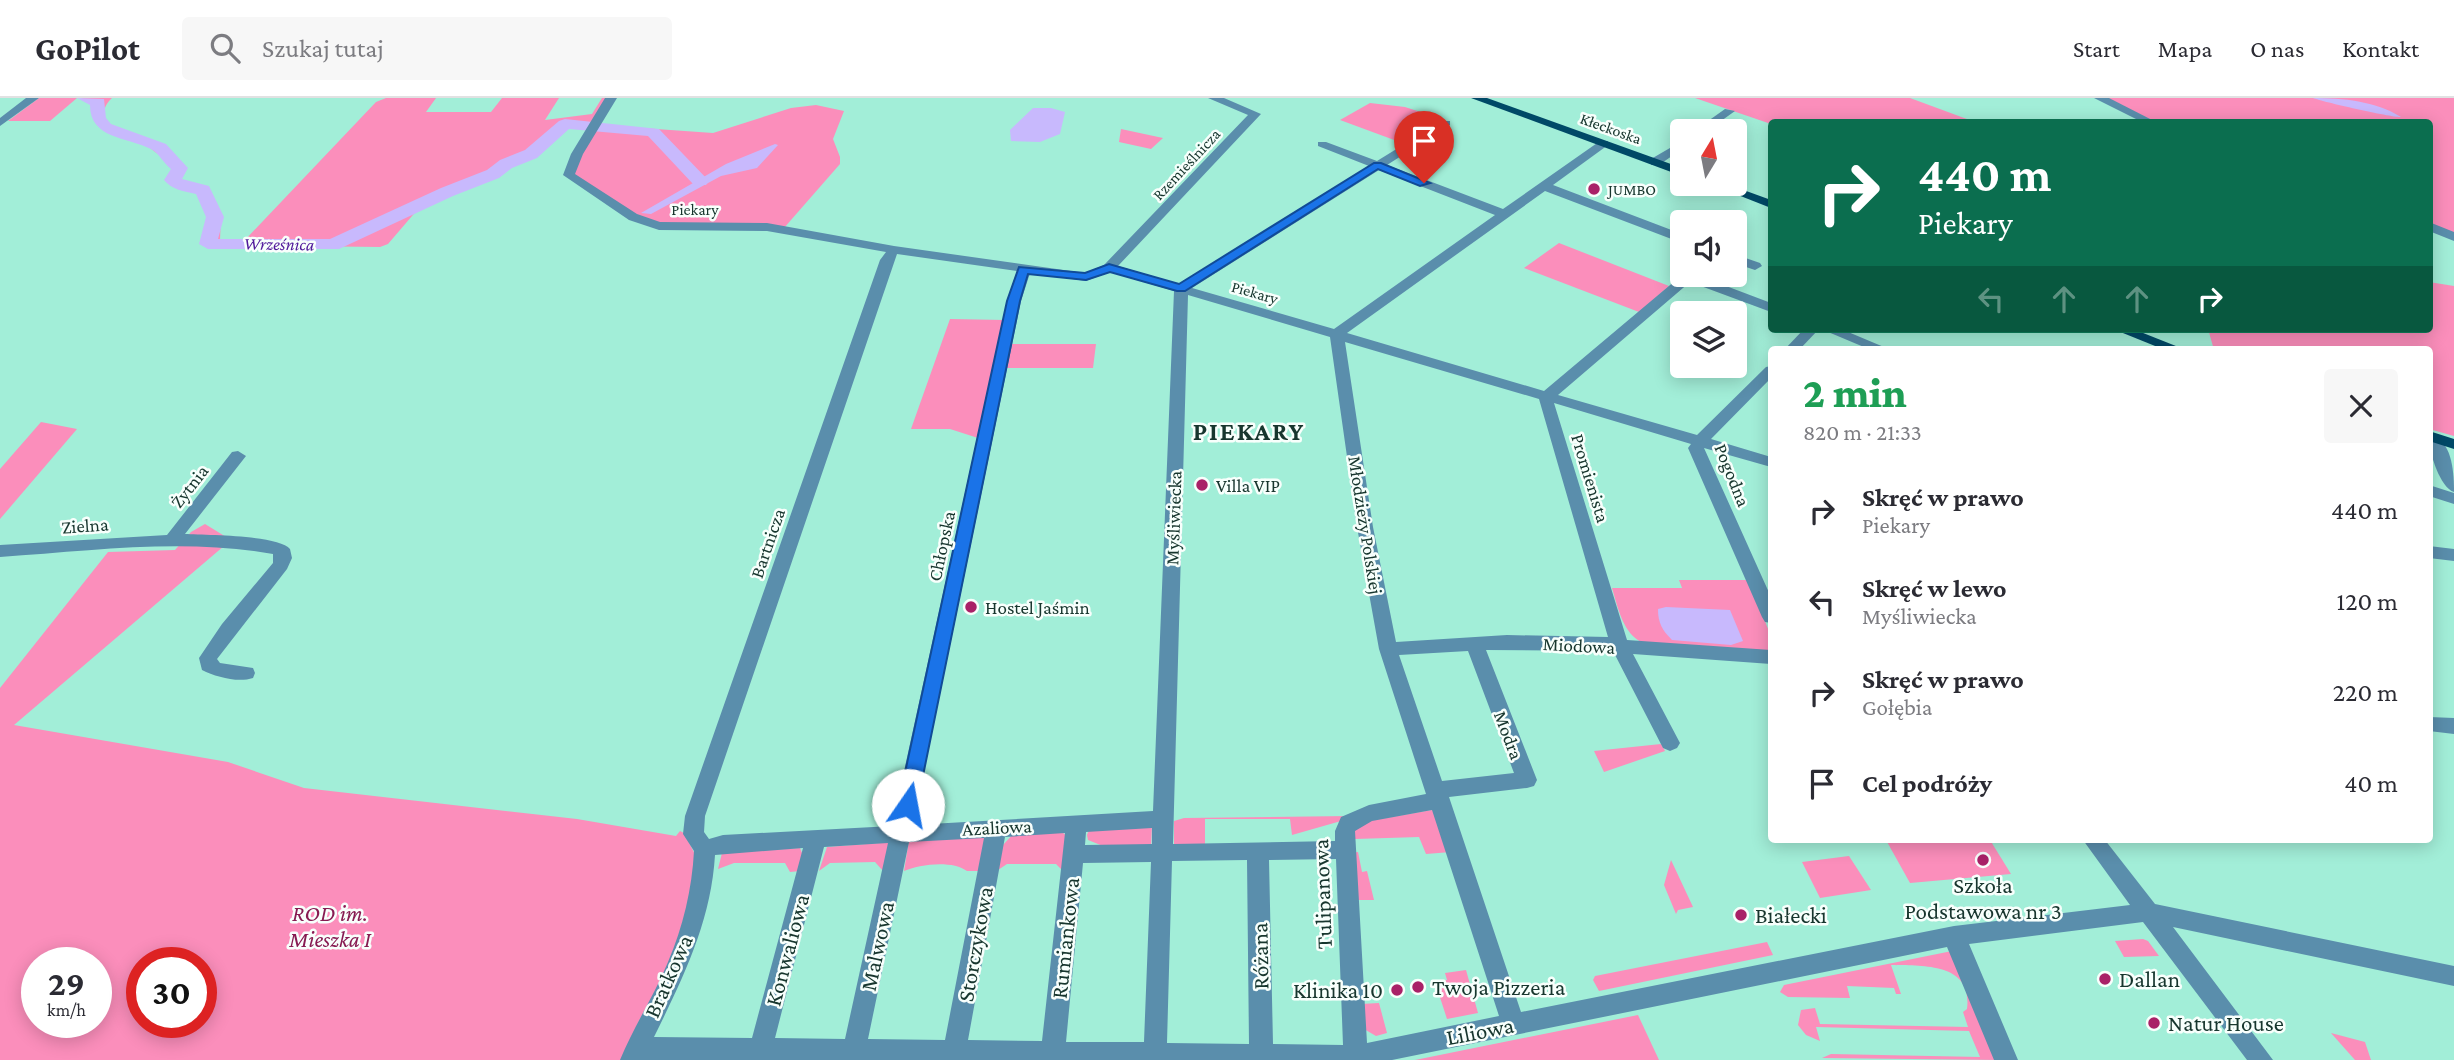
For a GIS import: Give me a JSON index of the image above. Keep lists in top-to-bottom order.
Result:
{
  "streets": {
    "main road": ["Kłeckoska"],
    "street": [
      "Rzemieślnicza",
      "Piekary",
      "Pogodna",
      "Promienista",
      "Żytnia",
      "Myśliwiecka",
      "Zielna",
      "Młodzieży Polskiej",
      "Bartnicza",
      "Chłopska",
      "Miodowa",
      "Modra",
      "Azaliowa",
      "Tulipanowa",
      "Rumiankowa",
      "Storczykowa",
      "Malwowa",
      "Konwaliowa",
      "Różana",
      "Bratkowa",
      "Liliowa"
    ]
  },
  "crossings": [
    ["Rzemieślnicza", "Piekary"],
    ["Piekary", "Pogodna"],
    ["Piekary", "Promienista"],
    ["Piekary", "Myśliwiecka"],
    ["Piekary", "Młodzieży Polskiej"],
    ["Piekary", "Bartnicza"],
    ["Piekary", "Chłopska"],
    ["Promienista", "Miodowa"],
    ["Żytnia", "Zielna"],
    ["Myśliwiecka", "Azaliowa"],
    ["Myśliwiecka", "Liliowa"],
    ["Młodzieży Polskiej", "Miodowa"],
    ["Młodzieży Polskiej", "Modra"],
    ["Młodzieży Polskiej", "Tulipanowa"],
    ["Młodzieży Polskiej", "Liliowa"],
    ["Bartnicza", "Azaliowa"],
    ["Bartnicza", "Bratkowa"],
    ["Chłopska", "Azaliowa"],
    ["Chłopska", "Malwowa"],
    ["Miodowa", "Modra"],
    ["Modra", "Tulipanowa"],
    ["Azaliowa", "Rumiankowa"],
    ["Azaliowa", "Storczykowa"],
    ["Azaliowa", "Malwowa"],
    ["Azaliowa", "Konwaliowa"],
    ["Azaliowa", "Bratkowa"],
    ["Tulipanowa", "Liliowa"],
    ["Rumiankowa", "Liliowa"],
    ["Storczykowa", "Liliowa"],
    ["Malwowa", "Liliowa"],
    ["Konwaliowa", "Liliowa"],
    ["Różana", "Liliowa"],
    ["Bratkowa", "Liliowa"]
  ],
  "districts": ["PIEKARY"],
  "water": ["Wrześnica"],
  "parks": ["ROD im. Mieszka I"],
  "places": [
    "JUMBO",
    "Villa VIP",
    "Hostel Jaśmin",
    "Szkoła Podstawowa nr 3",
    "Białecki",
    "Dallan",
    "Twoja Pizzeria",
    "Klinika 10",
    "Natur House"
  ],
  "north": "top",
  "page": {
    "header": "GoPilot",
    "search": "Szukaj tutaj",
    "nav": [
      "Start",
      "Mapa",
      "O nas",
      "Kontakt"
    ],
    "turn": ["440 m", "Piekary"],
    "heading": ["2 min", "820 m · 21:33"],
    "list": [
      {
        "name": "Skręć w prawo",
        "note": "Piekary",
        "value": "440 m"
      },
      {
        "name": "Skręć w lewo",
        "note": "Myśliwiecka",
        "value": "120 m"
      },
      {
        "name": "Skręć w prawo",
        "note": "Gołębia",
        "value": "220 m"
      },
      {
        "name": "Cel podróży",
        "value": "40 m"
      }
    ],
    "speed": "29 km/h",
    "limit": "30"
  }
}
